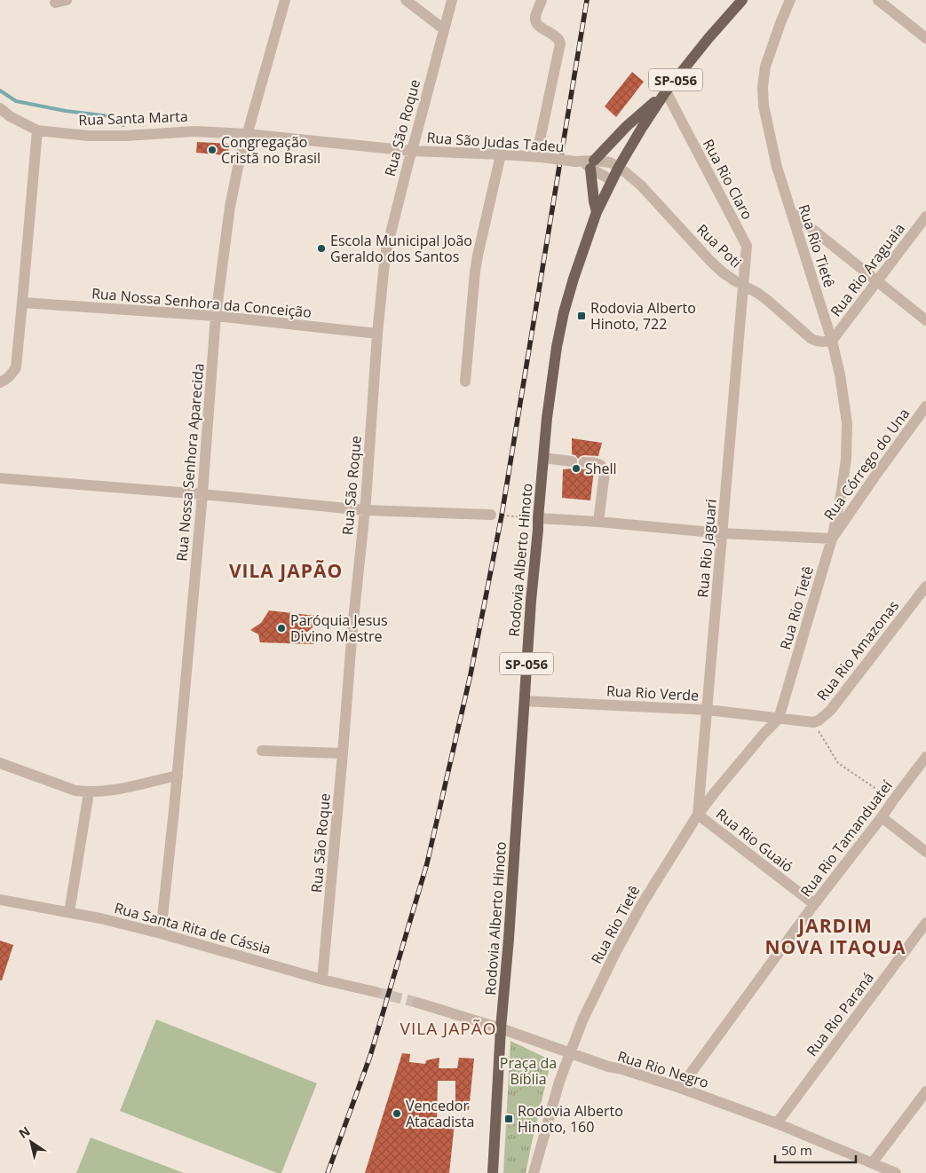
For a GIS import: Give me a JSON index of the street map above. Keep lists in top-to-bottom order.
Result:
{
  "streets": {
    "main road": ["SP-056", "Rodovia Alberto Hinoto"],
    "street": [
      "Rua Santa Marta",
      "Rua São Roque",
      "Rua São Judas Tadeu",
      "Rua Rio Claro",
      "Rua Poti",
      "Rua Rio Tietê",
      "Rua Rio Araguaia",
      "Rua Nossa Senhora da Conceição",
      "Rua Nossa Senhora Aparecida",
      "Rua Córrego do Una",
      "Rua Rio Jaguari",
      "Rua Rio Amazonas",
      "Rua Rio Verde",
      "Rua Rio Tamanduateí",
      "Rua Rio Guaió",
      "Rua Santa Rita de Cássia",
      "Rua Rio Paraná",
      "Rua Rio Negro"
    ]
  },
  "crossings": [
    ["Rua Santa Marta", "Rua São Judas Tadeu"],
    ["Rua Santa Marta", "Rua Nossa Senhora Aparecida"],
    ["Rua São Roque", "Rua São Judas Tadeu"],
    ["Rua São Roque", "Rua Nossa Senhora da Conceição"],
    ["Rua São Roque", "Rua Santa Rita de Cássia"],
    ["Rua São Judas Tadeu", "Rua Poti"],
    ["Rua São Judas Tadeu", "Rua Nossa Senhora Aparecida"],
    ["Rua São Judas Tadeu", "Rodovia Alberto Hinoto"],
    ["Rua Rio Claro", "Rua Poti"],
    ["Rua Rio Claro", "Rua Rio Jaguari"],
    ["Rua Rio Claro", "Rodovia Alberto Hinoto"],
    ["Rua Poti", "Rua Rio Tietê"],
    ["Rua Poti", "Rua Rio Araguaia"],
    ["Rua Poti", "Rua Rio Jaguari"],
    ["Rua Poti", "Rodovia Alberto Hinoto"],
    ["Rua Rio Tietê", "Rua Rio Araguaia"],
    ["Rua Rio Tietê", "Rua Córrego do Una"],
    ["Rua Rio Tietê", "Rua Rio Jaguari"],
    ["Rua Rio Tietê", "Rua Rio Verde"],
    ["Rua Rio Tietê", "Rua Rio Guaió"],
    ["Rua Rio Tietê", "Rua Rio Negro"],
    ["Rua Nossa Senhora da Conceição", "Rua Nossa Senhora Aparecida"],
    ["Rua Nossa Senhora Aparecida", "Rua Santa Rita de Cássia"],
    ["Rua Rio Jaguari", "Rua Rio Verde"],
    ["Rua Rio Jaguari", "Rua Rio Guaió"],
    ["Rodovia Alberto Hinoto", "Rua Rio Verde"],
    ["Rodovia Alberto Hinoto", "Rua Rio Negro"],
    ["Rua Rio Tamanduateí", "Rua Rio Guaió"],
    ["Rua Rio Tamanduateí", "Rua Rio Negro"],
    ["Rua Rio Paraná", "Rua Rio Negro"]
  ],
  "districts": ["VILA JAPÃO", "JARDIM NOVA ITAQUA", "VILA JAPÃO"],
  "parks": ["Praça da Bíblia"],
  "places": {
    "other": [
      "Congregação Cristã no Brasil",
      "Escola Municipal João Geraldo dos Santos",
      "Shell",
      "Paróquia Jesus Divino Mestre",
      "Vencedor Atacadista"
    ],
    "transit": ["Rodovia Alberto Hinoto, 722", "Rodovia Alberto Hinoto, 160"]
  },
  "scale_bar": "50 m",
  "north": "top left"
}
